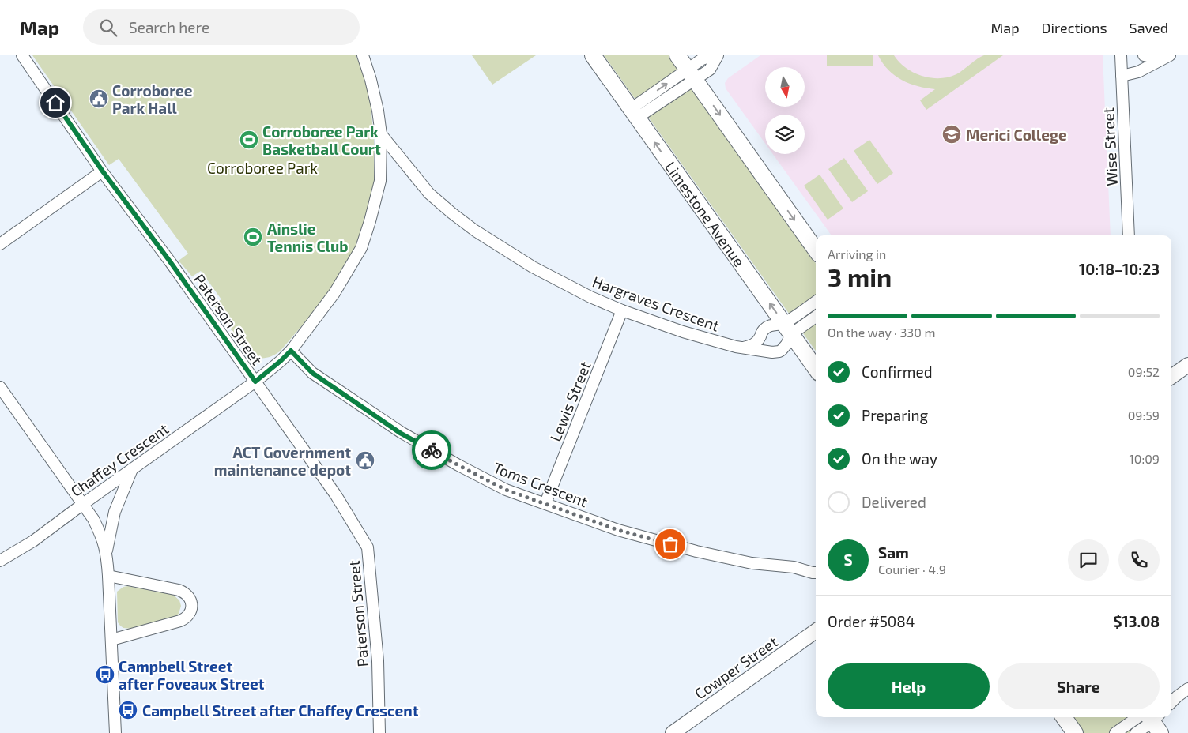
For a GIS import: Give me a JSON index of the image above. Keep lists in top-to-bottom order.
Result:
{
  "streets": {
    "main road": ["Limestone Avenue"],
    "street": [
      "Wise Street",
      "Hargraves Crescent",
      "Paterson Street",
      "Lewis Street",
      "Chaffey Crescent",
      "Toms Crescent",
      "Cowper Street"
    ]
  },
  "crossings": [
    ["Limestone Avenue", "Hargraves Crescent"],
    ["Hargraves Crescent", "Lewis Street"],
    ["Paterson Street", "Chaffey Crescent"],
    ["Lewis Street", "Toms Crescent"]
  ],
  "parks": ["Corroboree Park"],
  "places": {
    "public building": ["Corroboree Park Hall", "ACT Government maintenance depot"],
    "school or university": ["Merici College"],
    "sports": ["Corroboree Park Basketball Court", "Ainslie Tennis Club"],
    "bus stop": ["Campbell Street after Foveaux Street", "Campbell Street after Chaffey Crescent"]
  },
  "north": "bottom",
  "page": {
    "header": "Map",
    "search": "Search here",
    "nav": ["Map", "Directions", "Saved"],
    "heading": ["3 min", "Arriving in", "10:18–10:23"],
    "panel": [
      "Sam",
      "Courier · 4.9",
      "Order #5084",
      "$13.08"
    ],
    "bar": "On the way · 330 m",
    "list": [
      ["Confirmed", "09:52"],
      ["Preparing", "09:59"],
      ["On the way", "10:09"],
      "Delivered"
    ],
    "round": "S",
    "buttons": ["Help", "Share"]
  }
}
